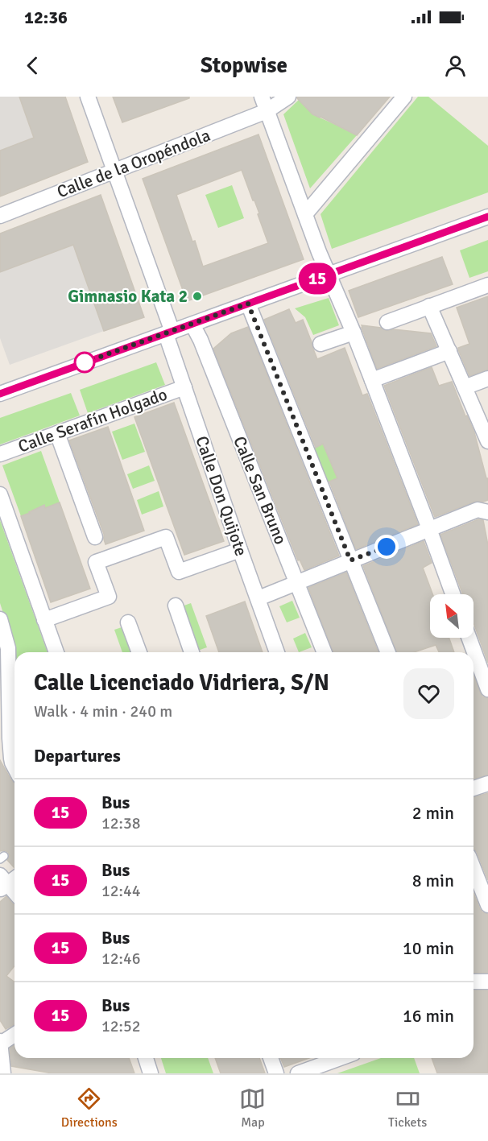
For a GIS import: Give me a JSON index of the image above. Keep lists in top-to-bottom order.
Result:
{
  "streets": {
    "street": [
      "Calle de la Oropéndola",
      "Calle Serafín Holgado",
      "Calle San Bruno",
      "Calle Don Quijote"
    ]
  },
  "crossings": [
    ["Calle de la Oropéndola", "Calle Don Quijote"],
    ["Calle Serafín Holgado", "Calle Don Quijote"]
  ],
  "places": ["Gimnasio Kata 2"],
  "lines": ["bus line 15"],
  "north": "top left",
  "page": {
    "status": "12:36",
    "header": "Stopwise",
    "on_map": "15",
    "heading": [
      ["Calle Licenciado Vidriera, S/N", "Walk · 4 min · 240 m"],
      "Departures"
    ],
    "list": [
      {
        "mark": "15",
        "name": "Bus",
        "note": "12:38",
        "value": "2 min"
      },
      {
        "mark": "15",
        "name": "Bus",
        "note": "12:44",
        "value": "8 min"
      },
      {
        "mark": "15",
        "name": "Bus",
        "note": "12:46",
        "value": "10 min"
      },
      {
        "mark": "15",
        "name": "Bus",
        "note": "12:52",
        "value": "16 min"
      }
    ],
    "tabs": ["Directions", "Map", "Tickets"]
  }
}
